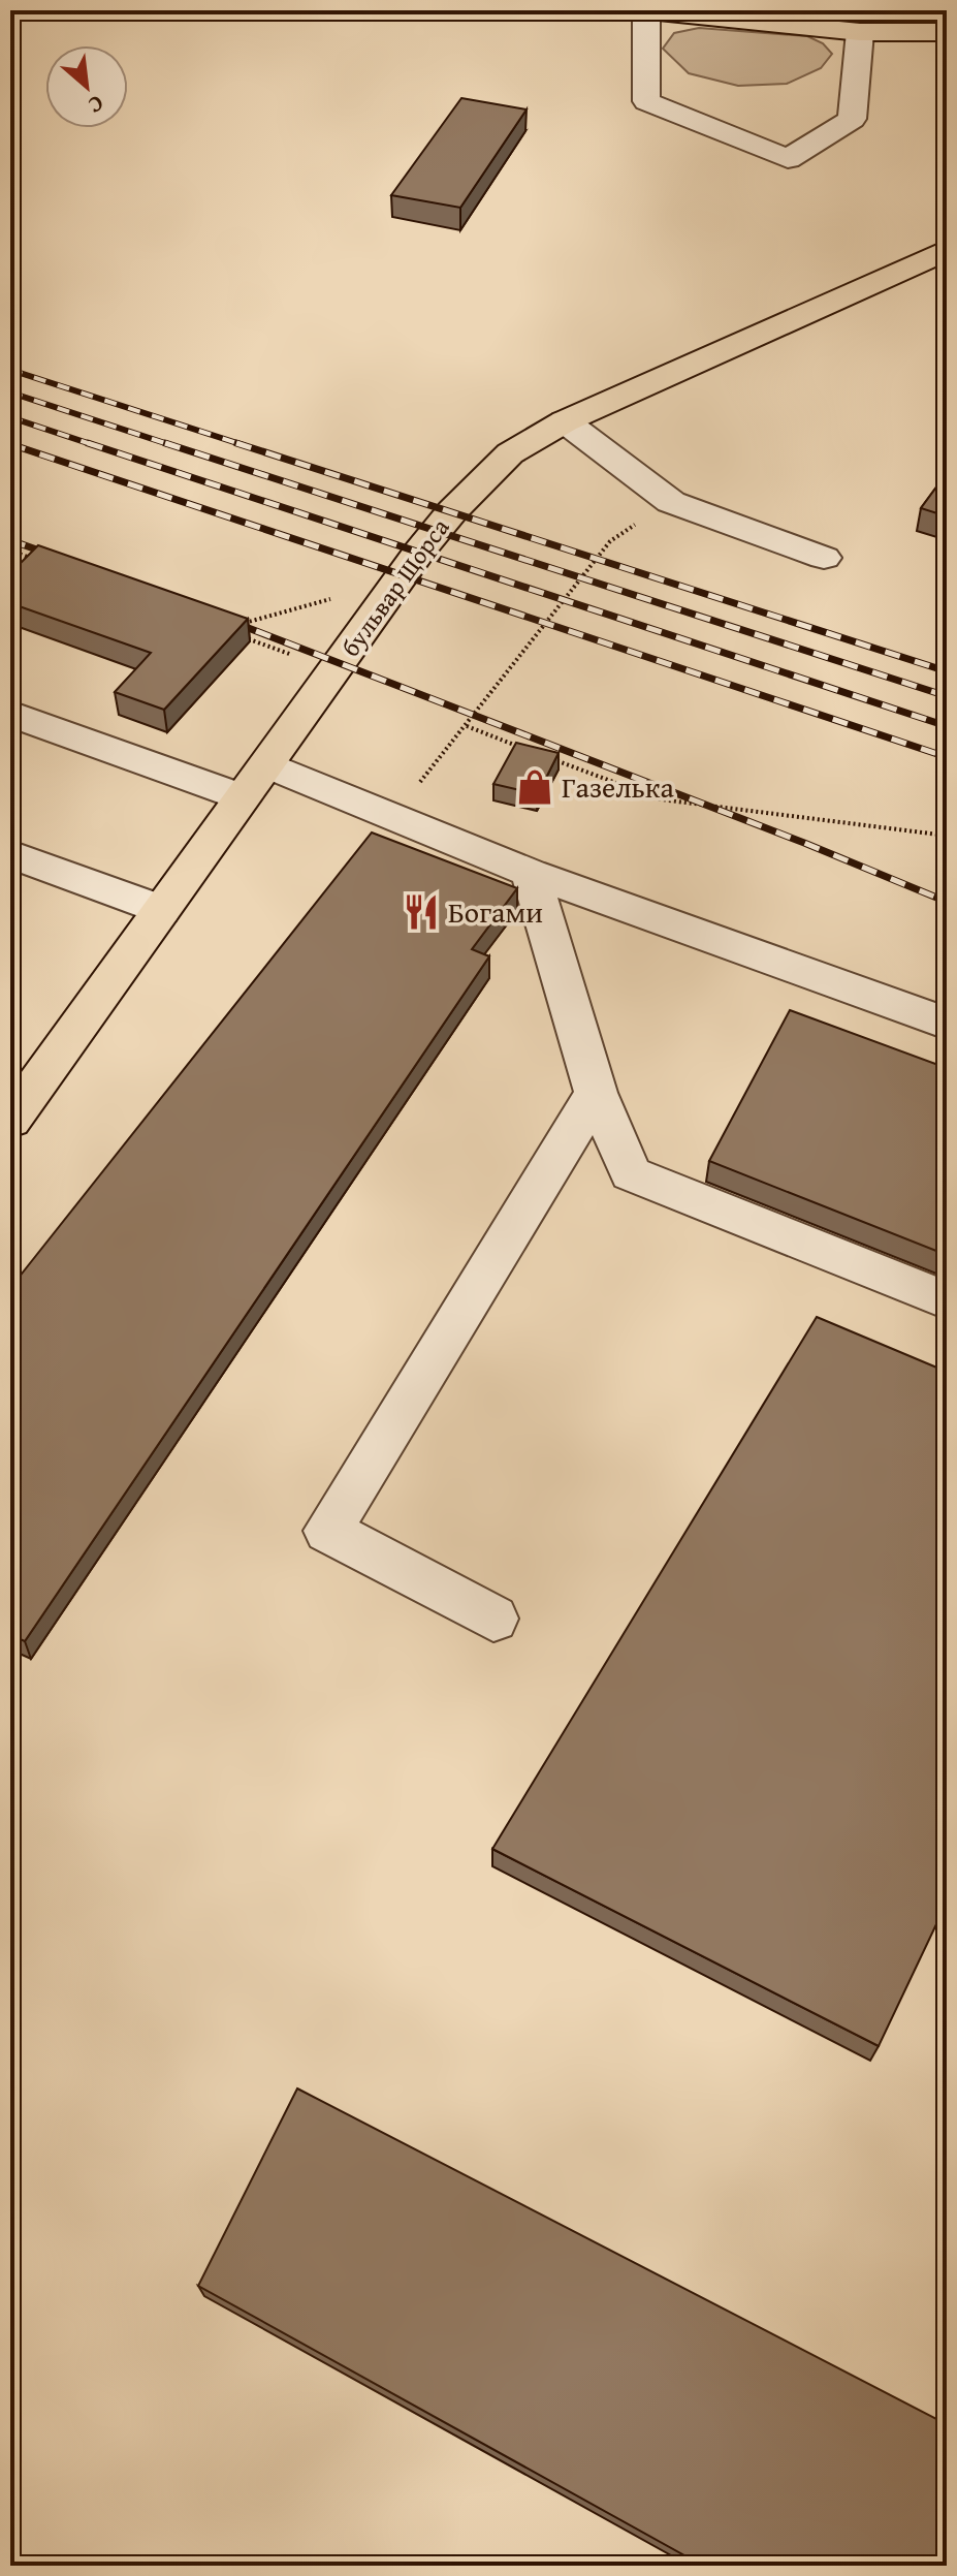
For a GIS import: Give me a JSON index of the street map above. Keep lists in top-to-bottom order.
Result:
{
  "streets": {
    "main road": ["бульвар Щорса"]
  },
  "places": {
    "shop": ["Газелька"],
    "restaurant": ["Богами"]
  },
  "north": "bottom right"
}
